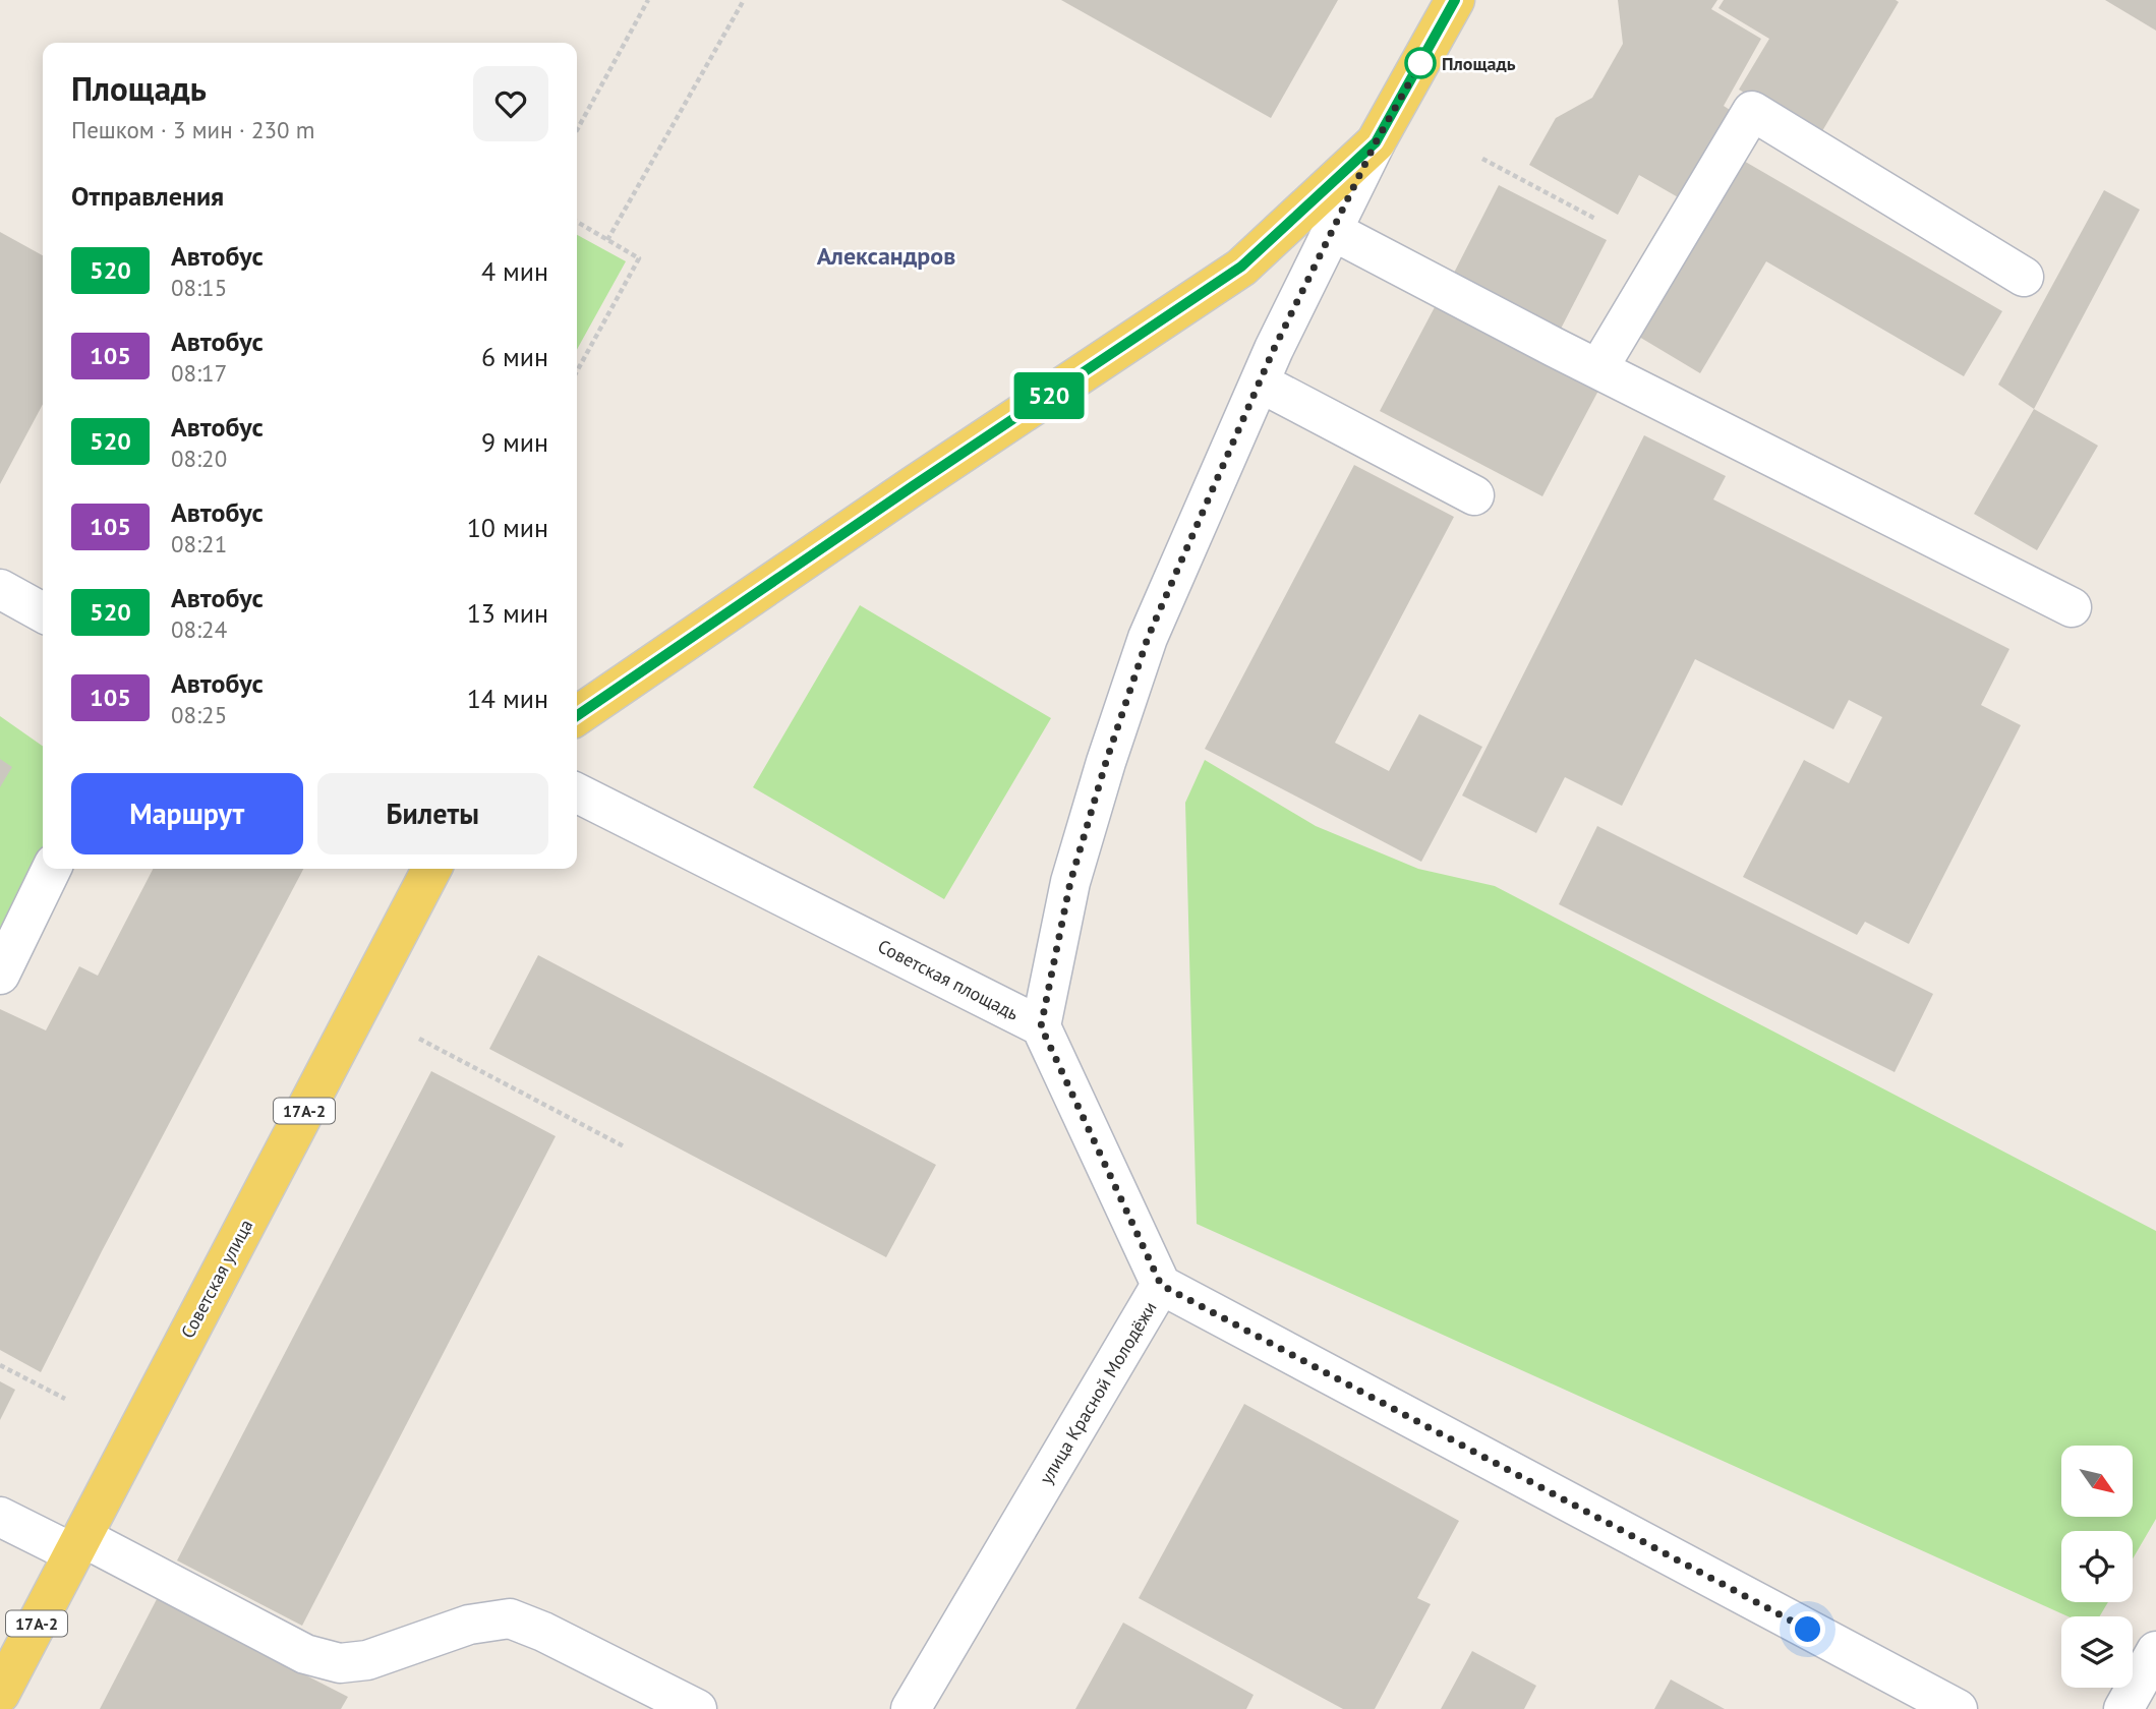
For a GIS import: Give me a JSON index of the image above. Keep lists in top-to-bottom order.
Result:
{
  "streets": {
    "main road": ["17А-2", "Советская улица"],
    "street": ["Советская площадь", "улица Красной Молодёжи"]
  },
  "crossings": [
    ["Советская площадь", "улица Красной Молодёжи"]
  ],
  "districts": ["Александров"],
  "places": ["Площадь"],
  "lines": ["bus line 520"],
  "north": "bottom right",
  "page": {
    "on_map": "520",
    "heading": [
      ["Площадь", "Пешком · 3 мин · 230 m"],
      "Отправления"
    ],
    "list": [
      {
        "mark": "520",
        "name": "Автобус",
        "note": "08:15",
        "value": "4 мин"
      },
      {
        "mark": "105",
        "name": "Автобус",
        "note": "08:17",
        "value": "6 мин"
      },
      {
        "mark": "520",
        "name": "Автобус",
        "note": "08:20",
        "value": "9 мин"
      },
      {
        "mark": "105",
        "name": "Автобус",
        "note": "08:21",
        "value": "10 мин"
      },
      {
        "mark": "520",
        "name": "Автобус",
        "note": "08:24",
        "value": "13 мин"
      },
      {
        "mark": "105",
        "name": "Автобус",
        "note": "08:25",
        "value": "14 мин"
      }
    ],
    "buttons": ["Маршрут", "Билеты"]
  }
}
